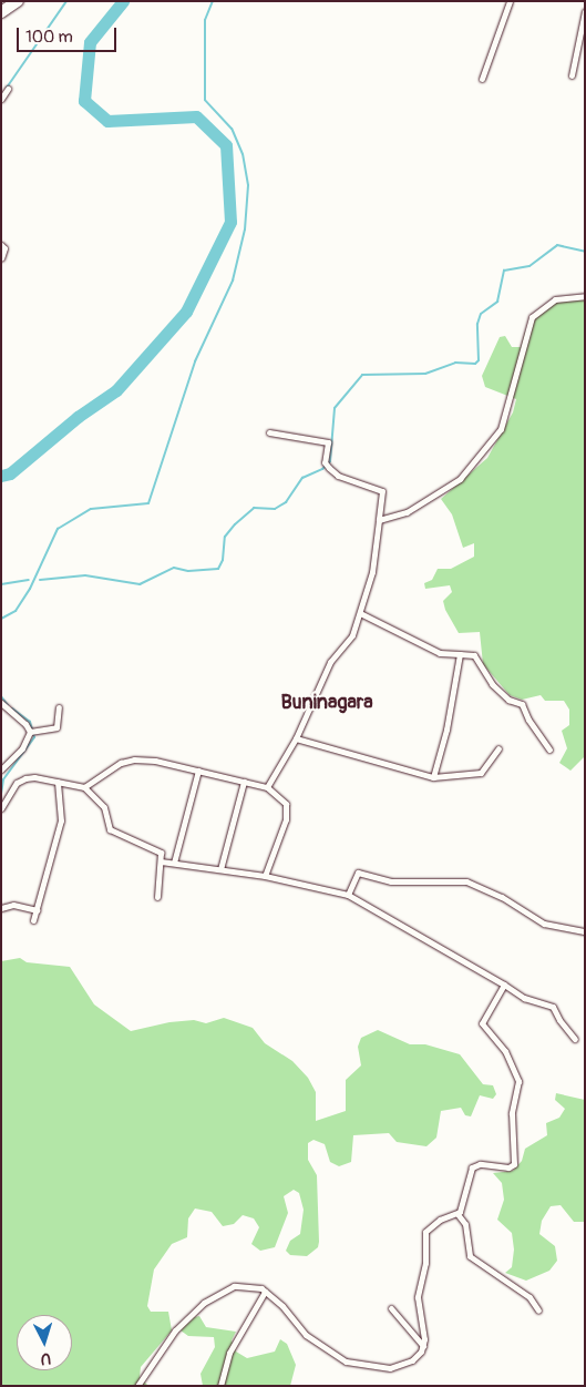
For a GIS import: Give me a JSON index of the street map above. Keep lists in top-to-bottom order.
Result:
{
  "districts": ["Buninagara"],
  "scale_bar": "100 m",
  "north": "bottom"
}
